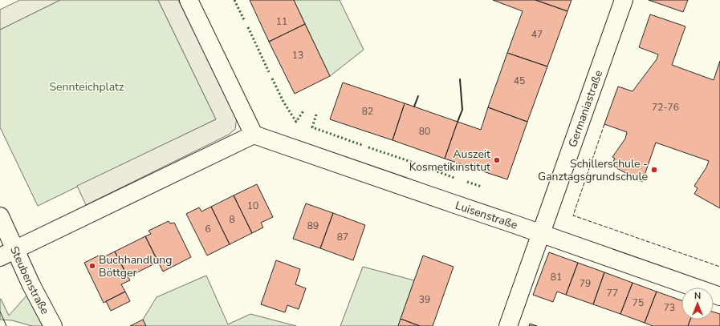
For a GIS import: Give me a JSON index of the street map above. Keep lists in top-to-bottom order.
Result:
{
  "streets": {
    "street": ["Germaniastraße", "Luisenstraße", "Steubenstraße"]
  },
  "crossings": [
    ["Germaniastraße", "Luisenstraße"]
  ],
  "parks": ["Sennteichplatz"],
  "places": ["Auszeit Kosmetikinstitut", "Schillerschule - Ganztagsgrundschule", "Buchhandlung Böttger"],
  "house_numbers": [
    "11",
    "47",
    "13",
    "45",
    "72-76",
    "82",
    "80",
    "10",
    "8",
    "89",
    "6",
    "87",
    "81",
    "79",
    "77",
    "39",
    "75",
    "73"
  ],
  "north": "top"
}
